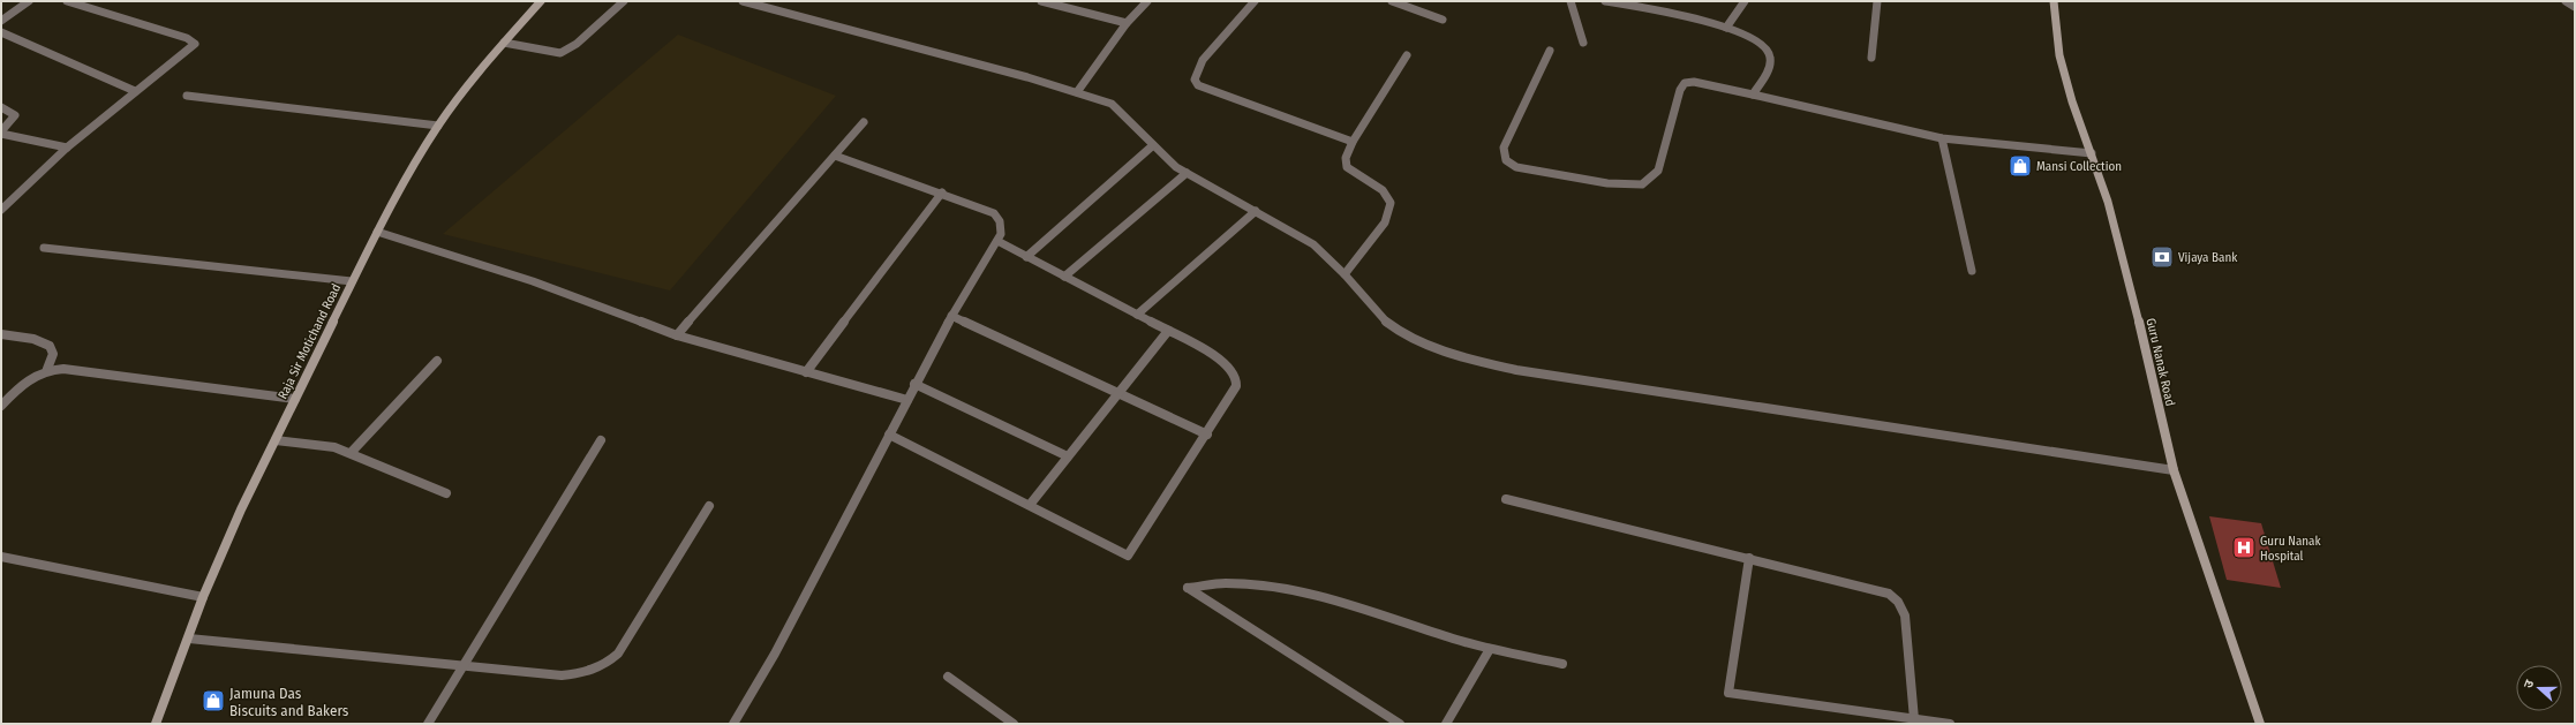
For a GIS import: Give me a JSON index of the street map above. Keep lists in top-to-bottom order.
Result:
{
  "streets": {
    "street": ["Raja Sir Motichand Road", "Guru Nanak Road"]
  },
  "places": {
    "shop": ["Mansi Collection", "Jamuna Das Biscuits and Bakers"],
    "bank": ["Vijaya Bank"],
    "hospital": ["Guru Nanak Hospital"]
  },
  "north": "left"
}
